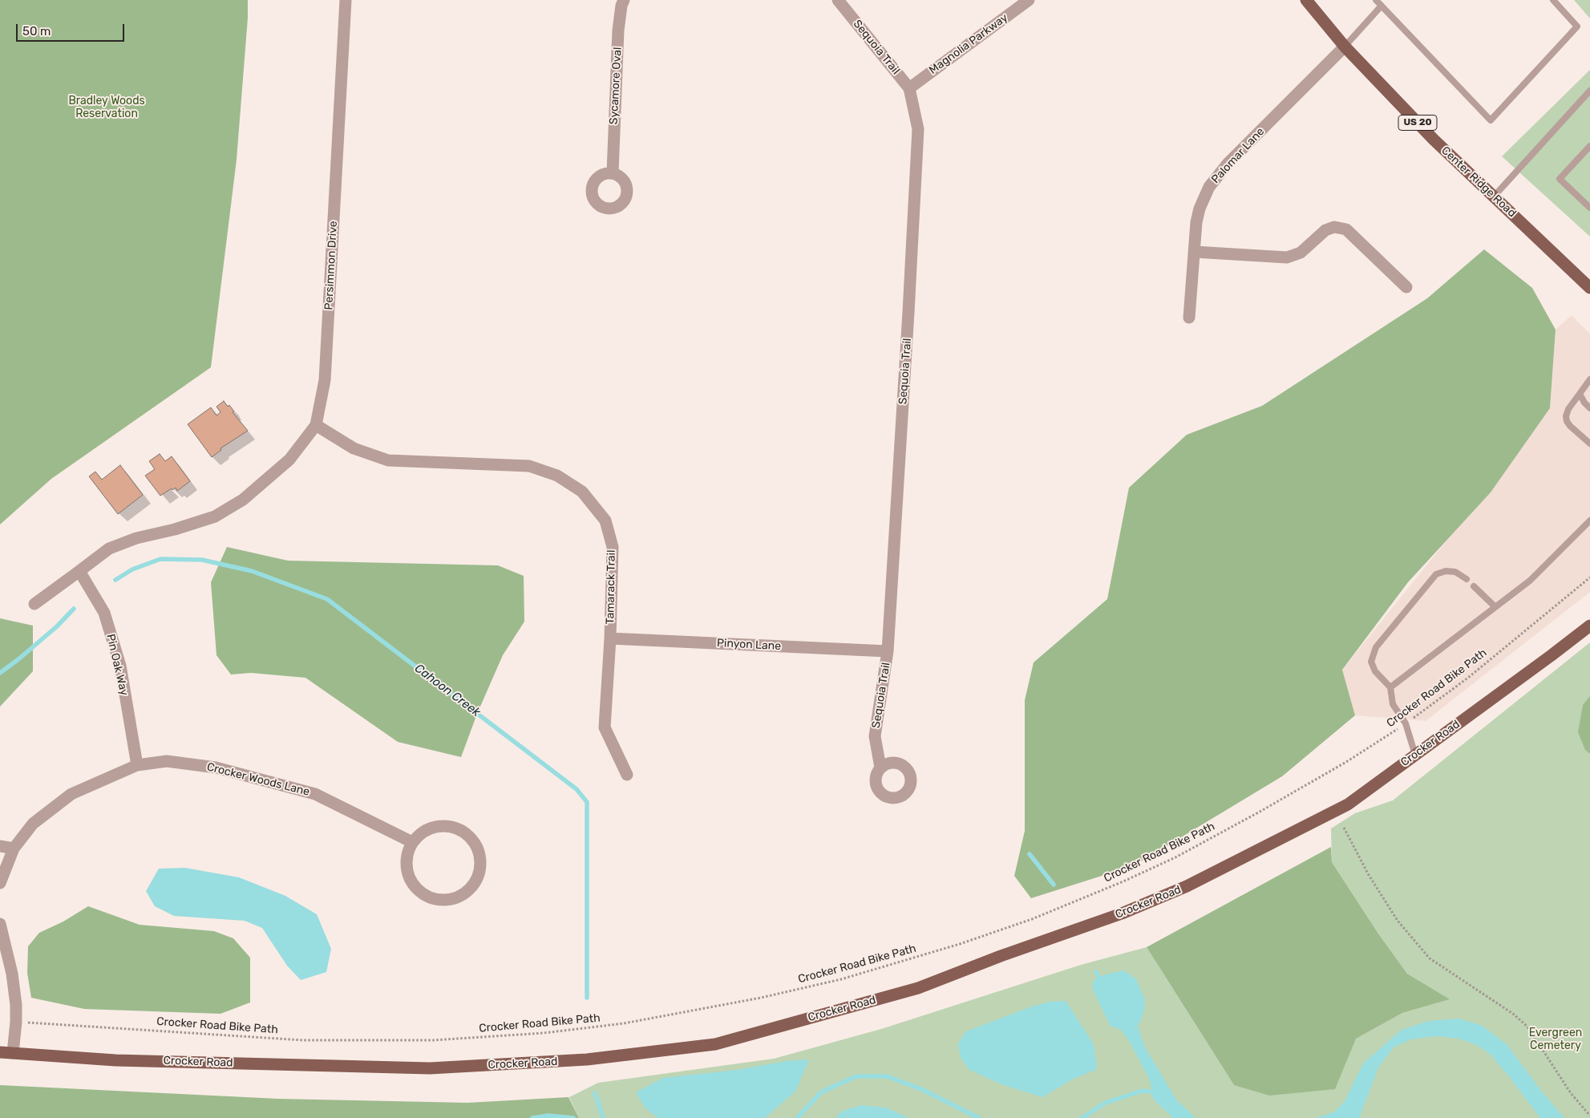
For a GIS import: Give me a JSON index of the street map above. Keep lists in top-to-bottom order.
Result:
{
  "streets": {
    "main road": ["US 20", "Center Ridge Road", "Crocker Road"],
    "street": [
      "Magnolia Parkway",
      "Sequoia Trail",
      "Sycamore Oval",
      "Palomar Lane",
      "Persimmon Drive",
      "Tamarack Trail",
      "Pinyon Lane",
      "Pin Oak Way",
      "Crocker Woods Lane"
    ],
    "path": ["Crocker Road Bike Path"]
  },
  "crossings": [
    ["Magnolia Parkway", "Sequoia Trail"],
    ["Sequoia Trail", "Pinyon Lane"],
    ["Palomar Lane", "Center Ridge Road"],
    ["Persimmon Drive", "Tamarack Trail"],
    ["Persimmon Drive", "Pin Oak Way"],
    ["Tamarack Trail", "Pinyon Lane"],
    ["Pin Oak Way", "Crocker Woods Lane"]
  ],
  "water": ["Cahoon Creek"],
  "parks": ["Bradley Woods Reservation", "Evergreen Cemetery"],
  "scale_bar": "50 m"
}
